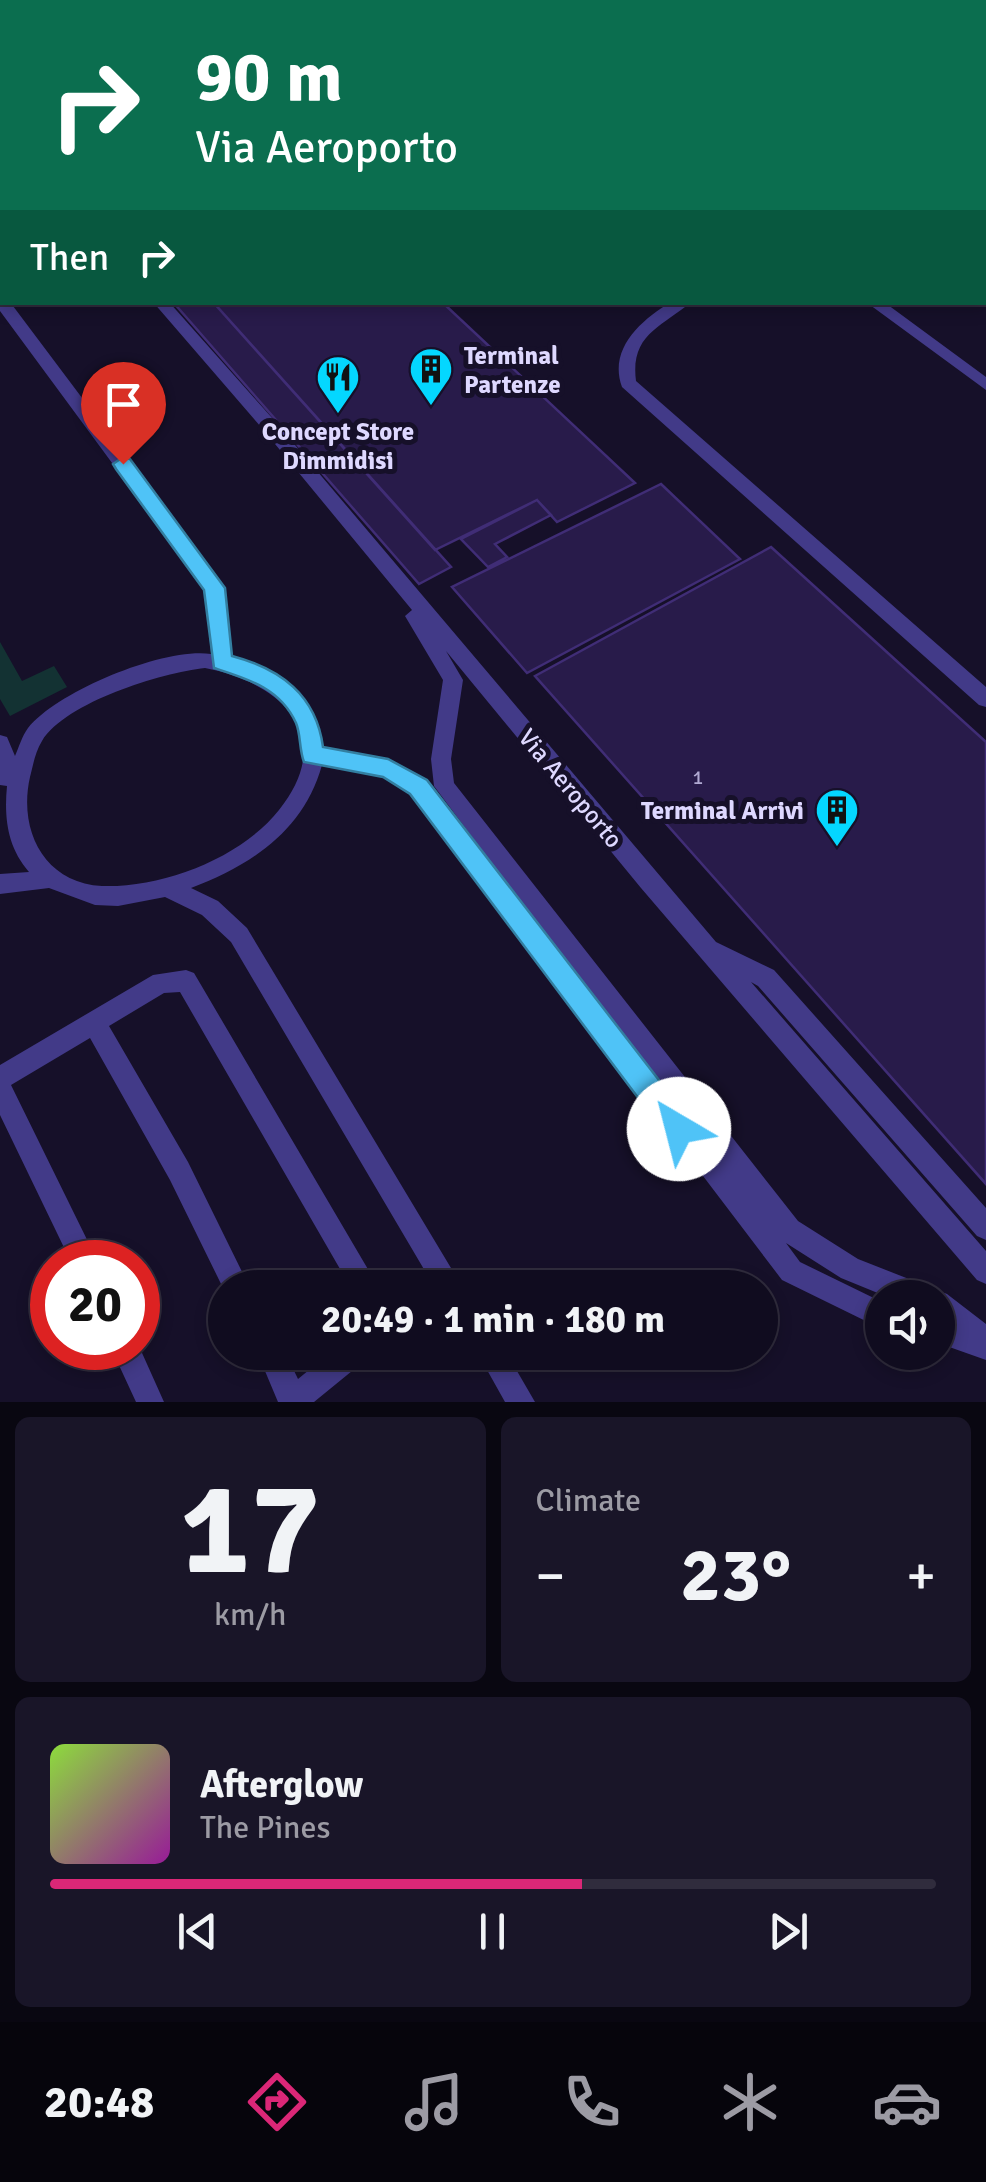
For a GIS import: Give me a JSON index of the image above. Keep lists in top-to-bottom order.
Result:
{
  "streets": {
    "lane": ["Via Aeroporto"]
  },
  "places": {
    "building": ["Terminal Partenze", "Terminal Arrivi"],
    "restaurant": ["Concept Store Dimmidisi"]
  },
  "house_numbers": ["1"],
  "page": {
    "turn": ["90 m", "Via Aeroporto"],
    "then": "Then",
    "limit": "20",
    "trip": "20:49 · 1 min · 180 m",
    "tile": [
      ["17", "km/h"],
      "Climate"
    ],
    "heat": ["−", "23°", "+"],
    "song": ["Afterglow", "The Pines"],
    "tabs": "20:48"
  }
}
